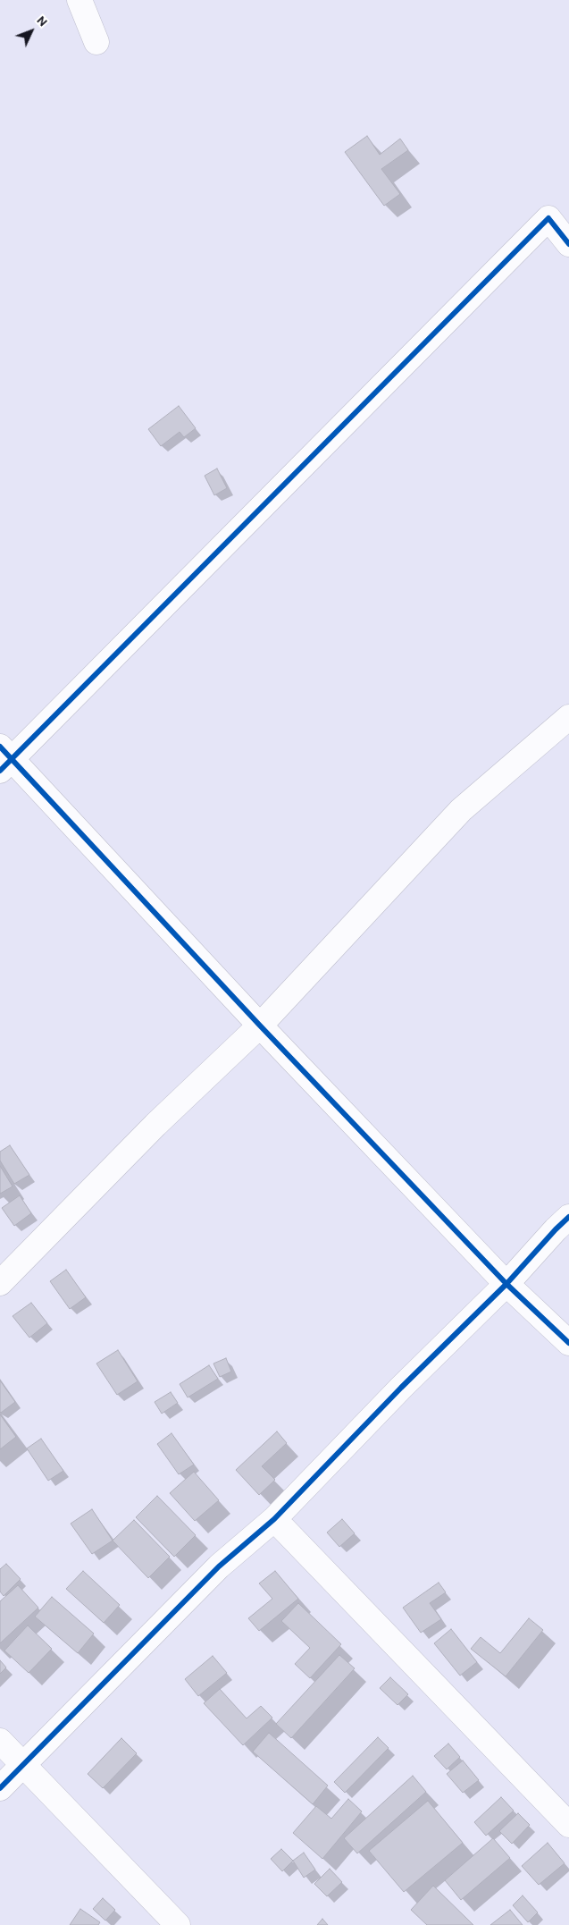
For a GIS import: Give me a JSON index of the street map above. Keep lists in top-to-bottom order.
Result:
{
  "north": "top right"
}
